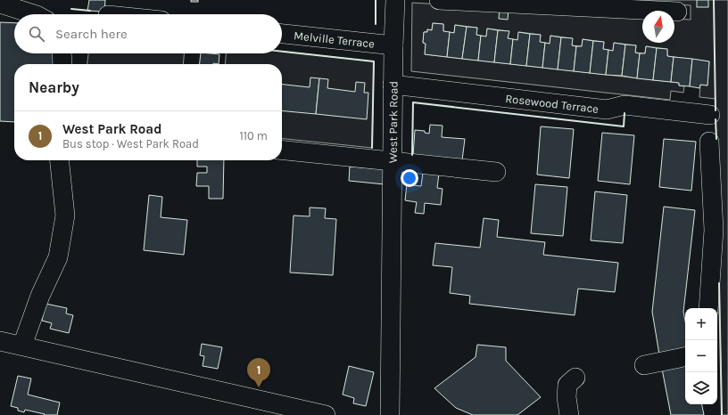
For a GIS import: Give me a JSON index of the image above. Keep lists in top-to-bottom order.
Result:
{
  "streets": {
    "street": ["Melville Terrace", "Rosewood Terrace", "West Park Road"]
  },
  "crossings": [
    ["Melville Terrace", "West Park Road"],
    ["Rosewood Terrace", "West Park Road"]
  ],
  "north": "top",
  "page": {
    "search": "Search here",
    "heading": "Nearby",
    "list": [
      {
        "mark": "1",
        "name": "West Park Road",
        "note": "Bus stop · West Park Road",
        "value": "110 m"
      }
    ],
    "map_buttons": ["+", "−"],
    "pins": "1"
  }
}
